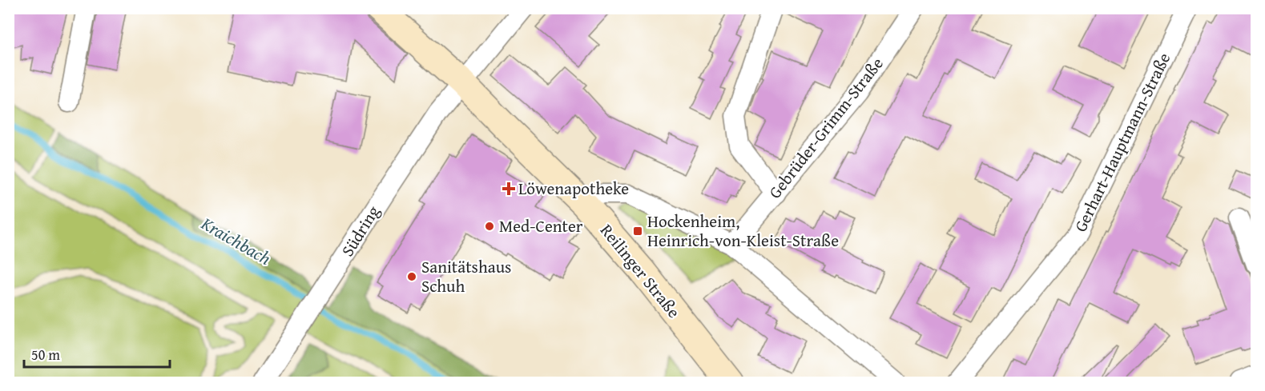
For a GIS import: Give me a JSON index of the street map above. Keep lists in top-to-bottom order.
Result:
{
  "streets": {
    "main road": ["Reilinger Straße"],
    "street": ["Gebrüder-Grimm-Straße", "Gerhart-Hauptmann-Straße", "Südring"]
  },
  "crossings": [
    ["Südring", "Reilinger Straße"]
  ],
  "water": ["Kraichbach"],
  "places": {
    "health": ["Löwenapotheke"],
    "other": ["Med-Center", "Sanitätshaus Schuh"],
    "transit": ["Hockenheim, Heinrich-von-Kleist-Straße"]
  },
  "scale_bar": "50 m"
}
